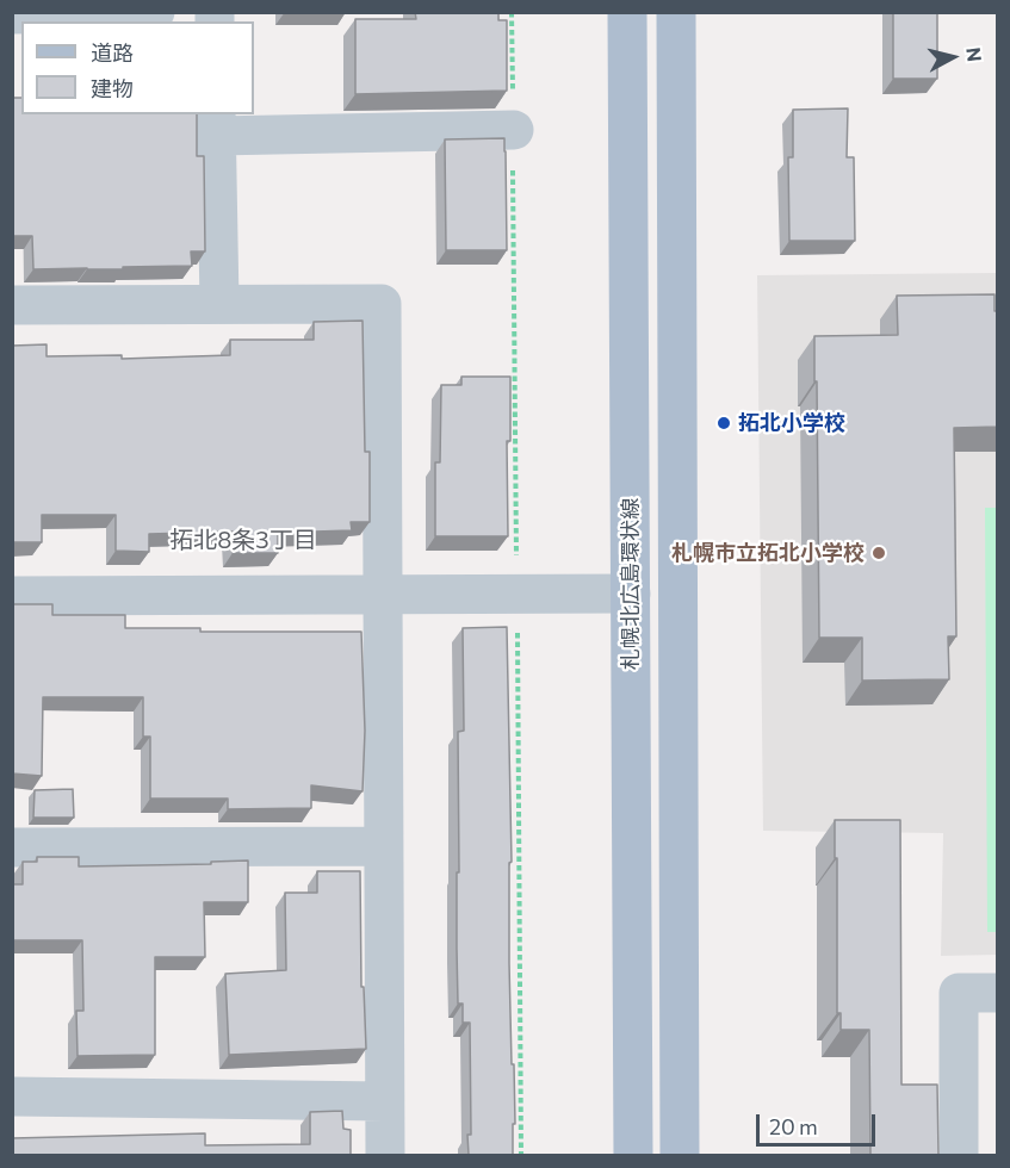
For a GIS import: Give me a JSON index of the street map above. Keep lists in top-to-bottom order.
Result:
{
  "streets": {
    "main road": ["札幌北広島環状線"]
  },
  "districts": ["拓北8条3丁目"],
  "places": ["拓北小学校", "札幌市立拓北小学校"],
  "legend": ["道路", "建物"],
  "scale_bar": "20 m",
  "north": "right"
}
